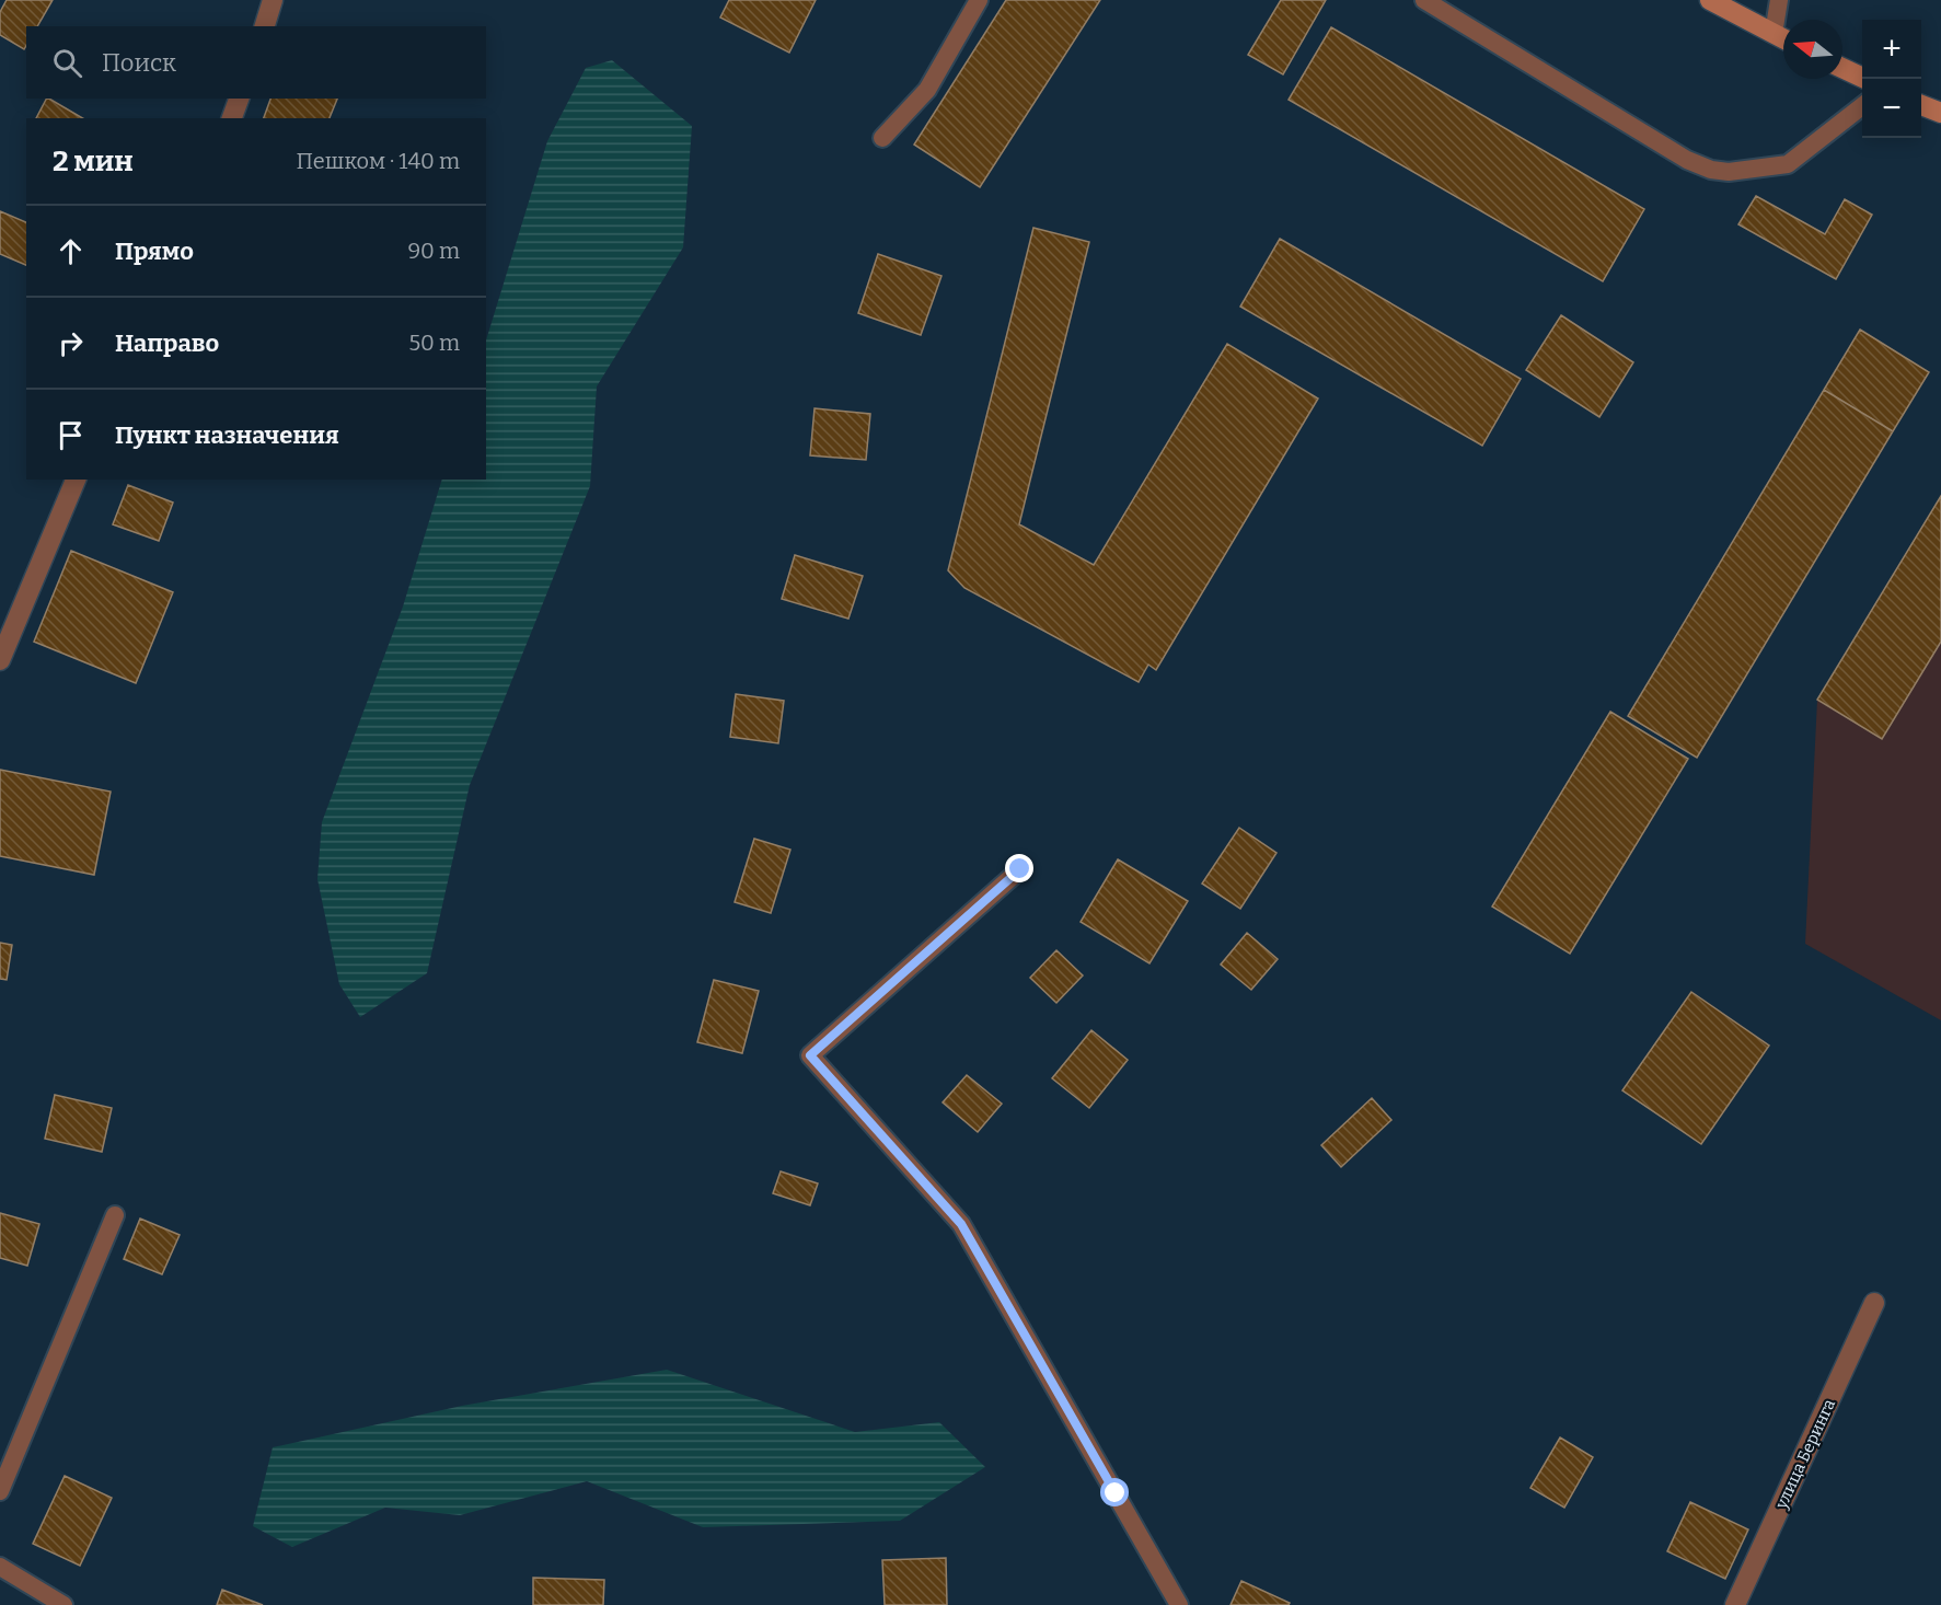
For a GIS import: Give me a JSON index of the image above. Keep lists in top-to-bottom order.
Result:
{
  "streets": {
    "street": ["улица Беринга"]
  },
  "north": "left",
  "page": {
    "map_buttons": ["+", "−"],
    "search": "Поиск",
    "heading": ["2 мин", "Пешком · 140 m"],
    "list": [
      ["Прямо", "90 m"],
      ["Направо", "50 m"],
      "Пункт назначения"
    ]
  }
}
